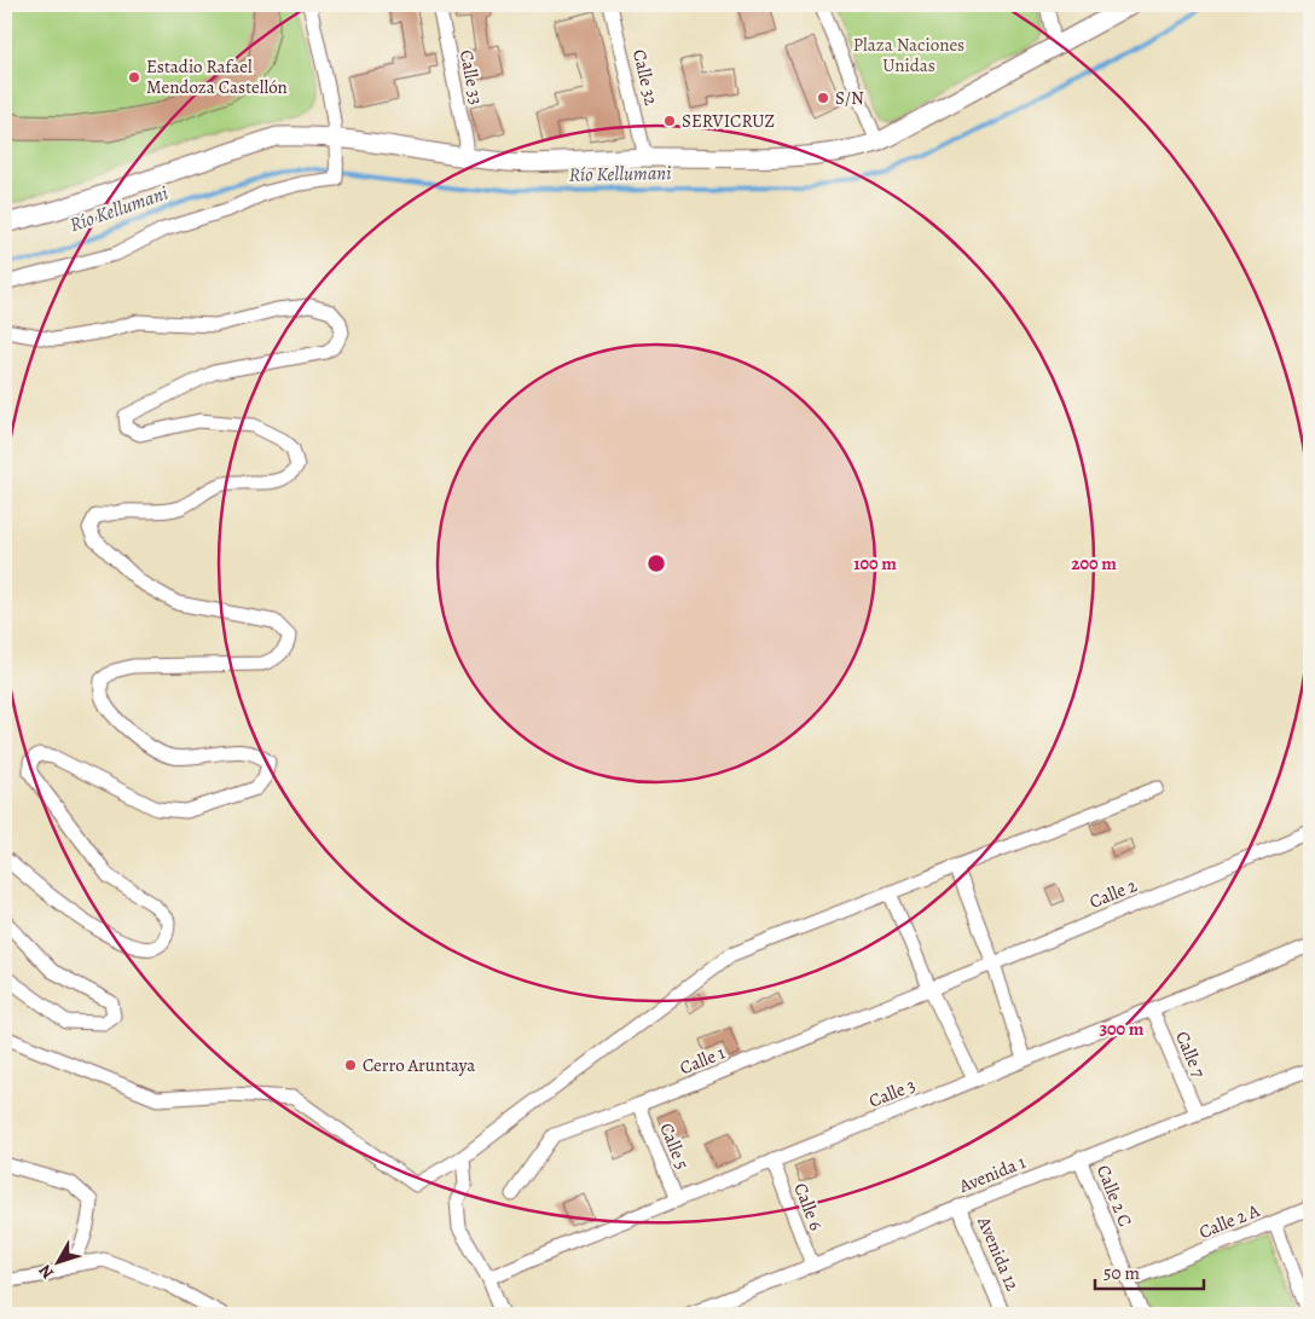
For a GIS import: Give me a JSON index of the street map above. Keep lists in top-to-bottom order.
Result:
{
  "streets": {
    "street": [
      "Calle 33",
      "Calle 32",
      "Calle 2",
      "Calle 7",
      "Calle 1",
      "Calle 3",
      "Calle 5",
      "Avenida 1",
      "Calle 2 C",
      "Calle 6",
      "Calle 2 A",
      "Avenida 12"
    ]
  },
  "crossings": [
    ["Calle 2", "Calle 1"],
    ["Calle 7", "Calle 3"],
    ["Calle 7", "Avenida 1"],
    ["Calle 1", "Calle 5"],
    ["Calle 3", "Calle 5"],
    ["Calle 3", "Calle 6"],
    ["Avenida 1", "Calle 2 C"],
    ["Avenida 1", "Calle 6"],
    ["Avenida 1", "Avenida 12"],
    ["Calle 2 C", "Calle 2 A"]
  ],
  "water": ["Río Kellumani"],
  "parks": ["Plaza Naciones Unidas"],
  "places": [
    "Estadio Rafael Mendoza Castellón",
    "S/N",
    "SERVICRUZ",
    "Cerro Aruntaya"
  ],
  "scale_bar": "50 m",
  "north": "bottom left",
  "rings": ["100 m", "200 m", "300 m"]
}
